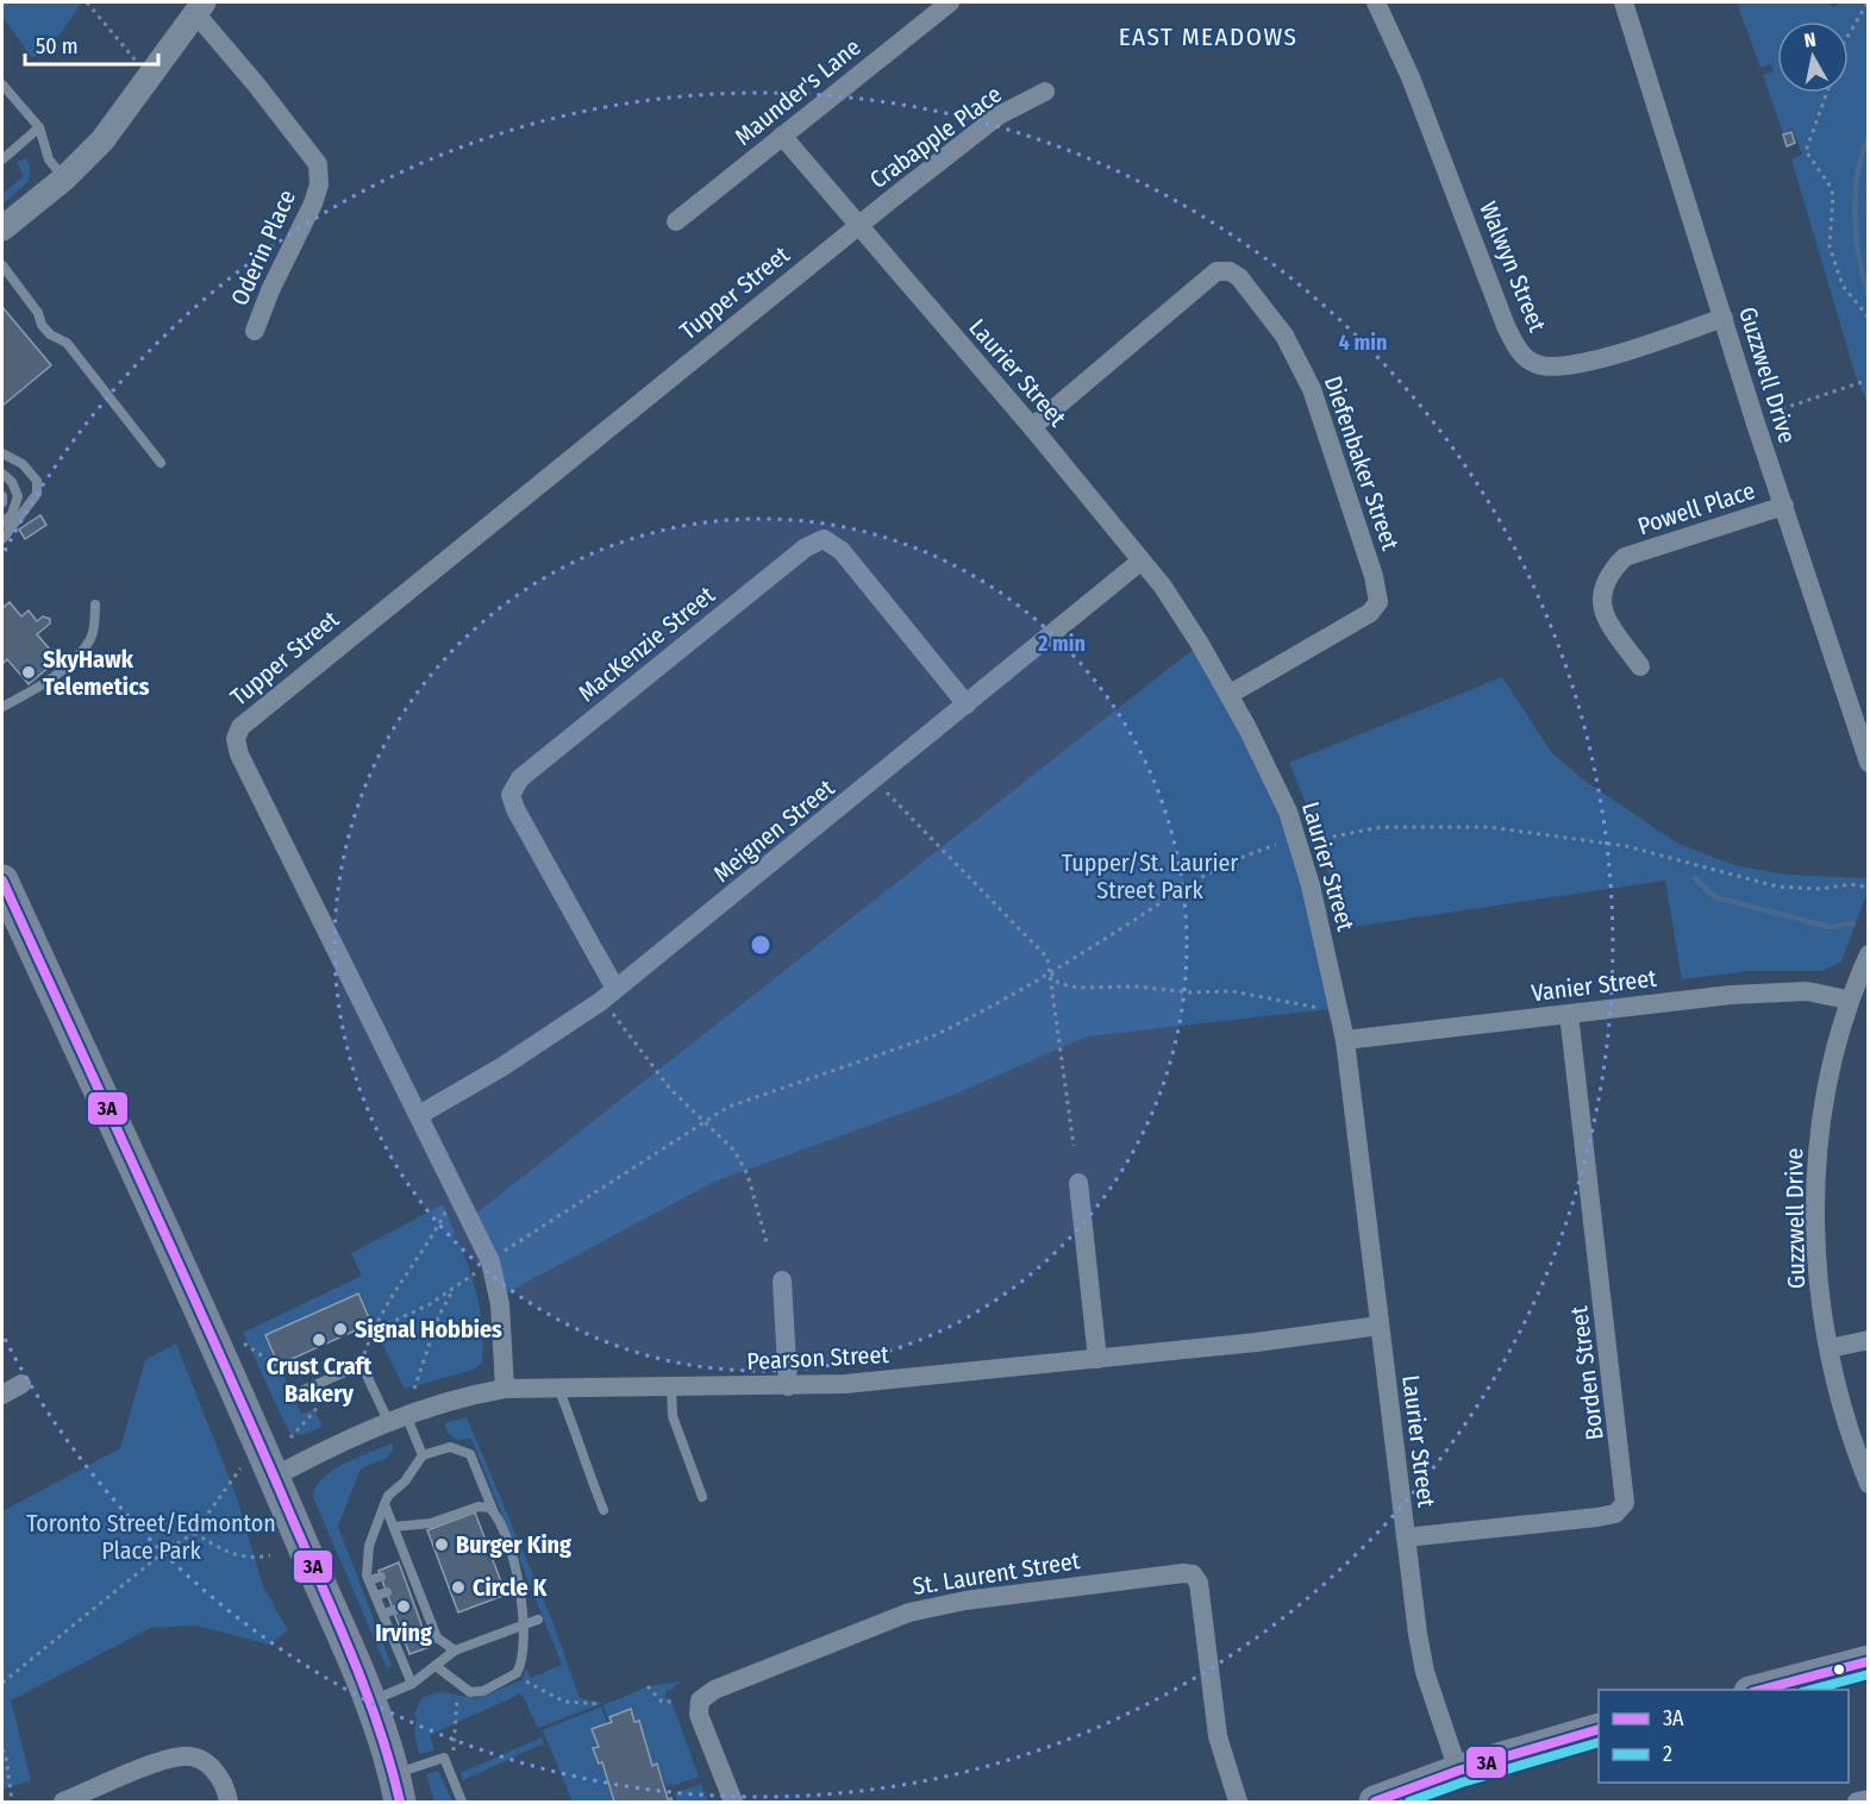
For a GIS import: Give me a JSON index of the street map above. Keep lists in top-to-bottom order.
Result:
{
  "streets": {
    "street": [
      "Maunder's Lane",
      "Crabapple Place",
      "Oderin Place",
      "Walwyn Street",
      "Tupper Street",
      "Laurier Street",
      "Guzzwell Drive",
      "Diefenbaker Street",
      "Powell Place",
      "MacKenzie Street",
      "Meignen Street",
      "Vanier Street",
      "Pearson Street",
      "Borden Street",
      "St. Laurent Street"
    ]
  },
  "crossings": [
    ["Maunder's Lane", "Laurier Street"],
    ["Crabapple Place", "Tupper Street"],
    ["Crabapple Place", "Laurier Street"],
    ["Walwyn Street", "Guzzwell Drive"],
    ["Tupper Street", "Laurier Street"],
    ["Tupper Street", "Meignen Street"],
    ["Tupper Street", "Pearson Street"],
    ["Laurier Street", "Diefenbaker Street"],
    ["Laurier Street", "Meignen Street"],
    ["Laurier Street", "Vanier Street"],
    ["Laurier Street", "Pearson Street"],
    ["Laurier Street", "Borden Street"],
    ["Guzzwell Drive", "Powell Place"],
    ["Guzzwell Drive", "Vanier Street"],
    ["MacKenzie Street", "Meignen Street"],
    ["Vanier Street", "Borden Street"]
  ],
  "districts": ["EAST MEADOWS"],
  "parks": ["Tupper/St. Laurier Street Park", "Toronto Street/Edmonton Place Park"],
  "places": [
    "SkyHawk Telemetics",
    "Signal Hobbies",
    "Crust Craft Bakery",
    "Burger King",
    "Circle K",
    "Irving"
  ],
  "lines": ["transit line 3A", "transit line 2"],
  "legend": ["3A", "2"],
  "scale_bar": "50 m",
  "north": "top",
  "rings": ["4 min", "2 min"]
}
